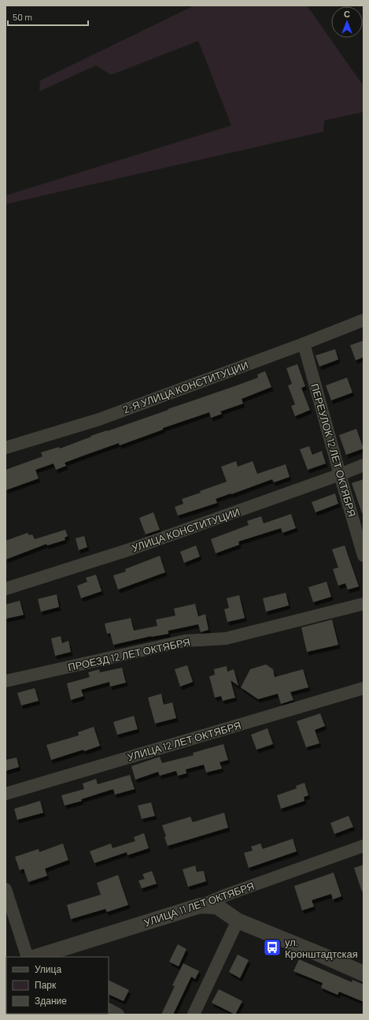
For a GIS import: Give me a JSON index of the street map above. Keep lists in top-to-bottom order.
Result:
{
  "streets": {
    "street": [
      "2-Я УЛИЦА КОНСТИТУЦИИ",
      "ПЕРЕУЛОК 12 ЛЕТ ОКТЯБРЯ",
      "УЛИЦА КОНСТИТУЦИИ",
      "ПРОЕЗД 12 ЛЕТ ОКТЯБРЯ",
      "УЛИЦА 12 ЛЕТ ОКТЯБРЯ",
      "УЛИЦА 11 ЛЕТ ОКТЯБРЯ"
    ]
  },
  "crossings": [
    ["2-Я УЛИЦА КОНСТИТУЦИИ", "ПЕРЕУЛОК 12 ЛЕТ ОКТЯБРЯ"],
    ["ПЕРЕУЛОК 12 ЛЕТ ОКТЯБРЯ", "УЛИЦА КОНСТИТУЦИИ"]
  ],
  "places": {
    "bus stop": ["ул. Кронштадтская"]
  },
  "legend": ["Улица", "Парк", "Здание"],
  "scale_bar": "50 m",
  "north": "top"
}
